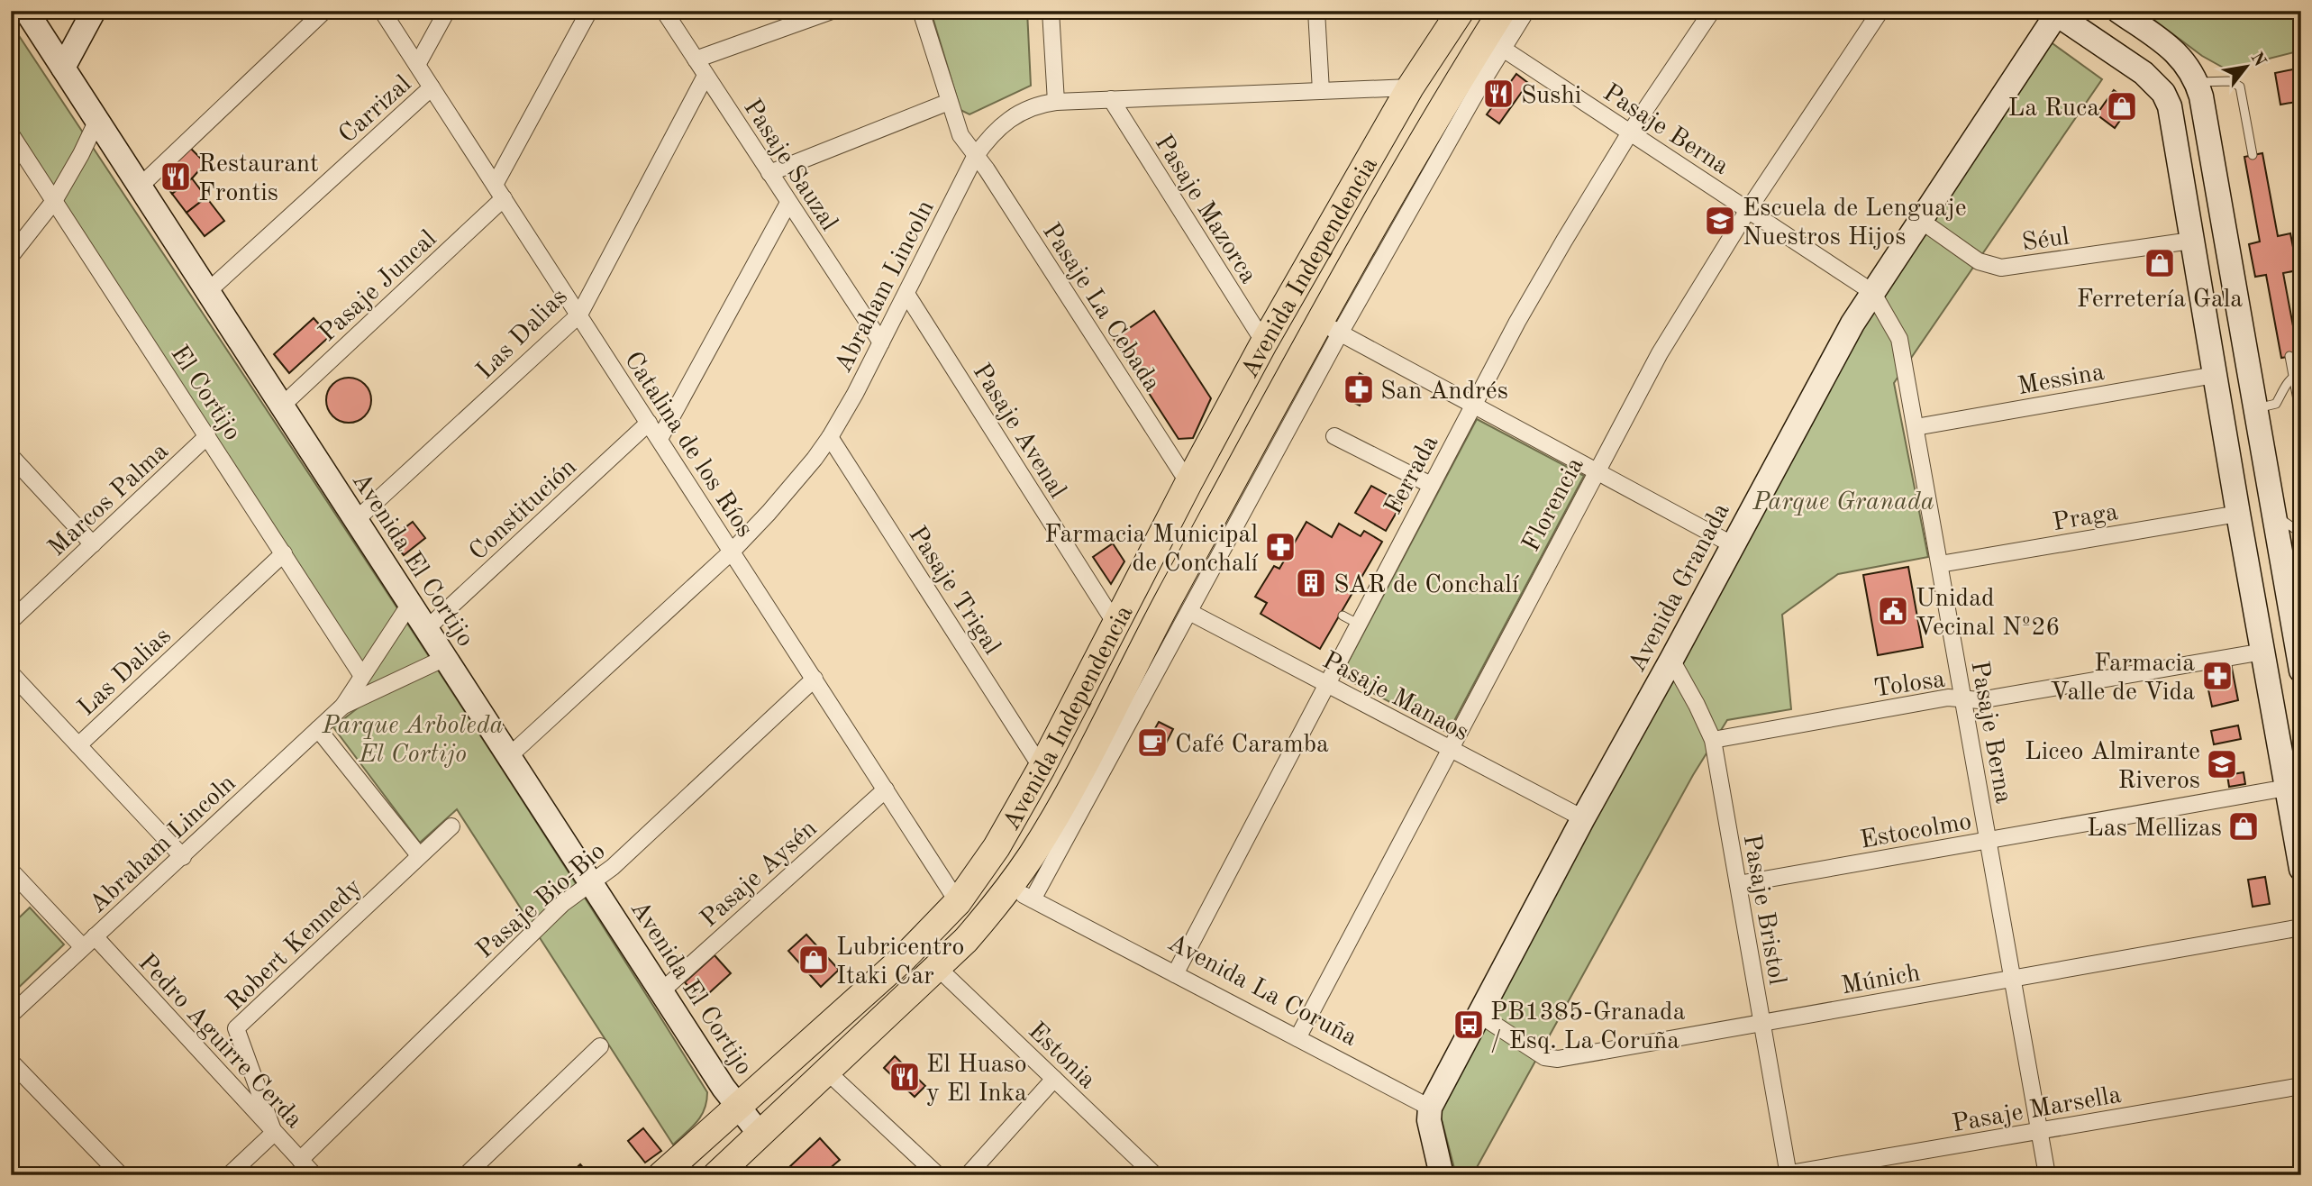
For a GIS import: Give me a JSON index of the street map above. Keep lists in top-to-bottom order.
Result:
{
  "streets": {
    "main road": ["Avenida Independencia"],
    "street": [
      "Carrizal",
      "Pasaje Berna",
      "Pasaje Sauzal",
      "Pasaje Mazorca",
      "Séul",
      "Pasaje Juncal",
      "Abraham Lincoln",
      "Pasaje La Cebada",
      "Las Dalias",
      "Messina",
      "El Cortijo",
      "Pasaje Avenal",
      "Catalina de los Ríos",
      "Ferrada",
      "Marcos Palma",
      "Florencia",
      "Constitución",
      "Praga",
      "Avenida El Cortijo",
      "Avenida Granada",
      "Pasaje Trigal",
      "Tolosa",
      "Pasaje Manaos",
      "Estocolmo",
      "Pasaje Aysén",
      "Pasaje Bio-Bio",
      "Pasaje Bristol",
      "Robert Kennedy",
      "Múnich",
      "Avenida La Coruña",
      "Pedro Aguirre Cerda",
      "Estonia",
      "Pasaje Marsella"
    ]
  },
  "crossings": [
    ["Carrizal", "Catalina de los Ríos"],
    ["Carrizal", "Avenida El Cortijo"],
    ["Pasaje Berna", "Avenida Independencia"],
    ["Pasaje Berna", "Messina"],
    ["Pasaje Berna", "Ferrada"],
    ["Pasaje Berna", "Florencia"],
    ["Pasaje Berna", "Praga"],
    ["Pasaje Berna", "Avenida Granada"],
    ["Pasaje Berna", "Tolosa"],
    ["Pasaje Berna", "Estocolmo"],
    ["Pasaje Berna", "Múnich"],
    ["Pasaje Berna", "Pasaje Marsella"],
    ["Pasaje Sauzal", "Abraham Lincoln"],
    ["Pasaje Sauzal", "Las Dalias"],
    ["Pasaje Mazorca", "Avenida Independencia"],
    ["Pasaje Mazorca", "Abraham Lincoln"],
    ["Séul", "Avenida Granada"],
    ["Avenida Independencia", "Abraham Lincoln"],
    ["Avenida Independencia", "Pasaje La Cebada"],
    ["Avenida Independencia", "Pasaje Avenal"],
    ["Avenida Independencia", "Catalina de los Ríos"],
    ["Avenida Independencia", "Avenida El Cortijo"],
    ["Avenida Independencia", "Pasaje Trigal"],
    ["Avenida Independencia", "Pasaje Manaos"],
    ["Avenida Independencia", "Avenida La Coruña"],
    ["Avenida Independencia", "Estonia"],
    ["Pasaje Juncal", "Catalina de los Ríos"],
    ["Pasaje Juncal", "Avenida El Cortijo"],
    ["Abraham Lincoln", "Pasaje La Cebada"],
    ["Abraham Lincoln", "El Cortijo"],
    ["Abraham Lincoln", "Pasaje Avenal"],
    ["Abraham Lincoln", "Catalina de los Ríos"],
    ["Abraham Lincoln", "Avenida El Cortijo"],
    ["Abraham Lincoln", "Pasaje Trigal"],
    ["Abraham Lincoln", "Pedro Aguirre Cerda"],
    ["Las Dalias", "El Cortijo"],
    ["Las Dalias", "Catalina de los Ríos"],
    ["Las Dalias", "Avenida El Cortijo"],
    ["El Cortijo", "Marcos Palma"],
    ["Catalina de los Ríos", "Constitución"],
    ["Catalina de los Ríos", "Pasaje Aysén"],
    ["Catalina de los Ríos", "Pasaje Bio-Bio"],
    ["Ferrada", "Pasaje Manaos"],
    ["Ferrada", "Avenida La Coruña"],
    ["Florencia", "Pasaje Manaos"],
    ["Florencia", "Avenida La Coruña"],
    ["Constitución", "Avenida El Cortijo"],
    ["Avenida El Cortijo", "Pasaje Aysén"],
    ["Avenida El Cortijo", "Pasaje Bio-Bio"],
    ["Avenida Granada", "Pasaje Manaos"],
    ["Avenida Granada", "Pasaje Bristol"],
    ["Avenida Granada", "Múnich"],
    ["Avenida Granada", "Avenida La Coruña"],
    ["Tolosa", "Pasaje Bristol"],
    ["Estocolmo", "Pasaje Bristol"],
    ["Pasaje Bio-Bio", "Pedro Aguirre Cerda"],
    ["Pasaje Bristol", "Múnich"],
    ["Pasaje Bristol", "Pasaje Marsella"],
    ["Robert Kennedy", "Pedro Aguirre Cerda"]
  ],
  "parks": ["Parque Granada", "Parque Arboleda El Cortijo"],
  "places": {
    "restaurant": ["Sushi", "Restaurant Frontis", "El Huaso y El Inka"],
    "shop": [
      "La Ruca",
      "Ferretería Gala",
      "Las Mellizas",
      "Lubricentro Itaki Car"
    ],
    "school or university": ["Escuela de Lenguaje Nuestros Hijos", "Liceo Almirante Riveros"],
    "pharmacy": ["San Andrés", "Farmacia Municipal de Conchalí", "Farmacia Valle de Vida"],
    "building": ["SAR de Conchalí"],
    "public building": ["Unidad Vecinal Nº26"],
    "cafe": ["Café Caramba"],
    "bus stop": ["PB1385-Granada / Esq. La Coruña"]
  },
  "north": "top right"
}
